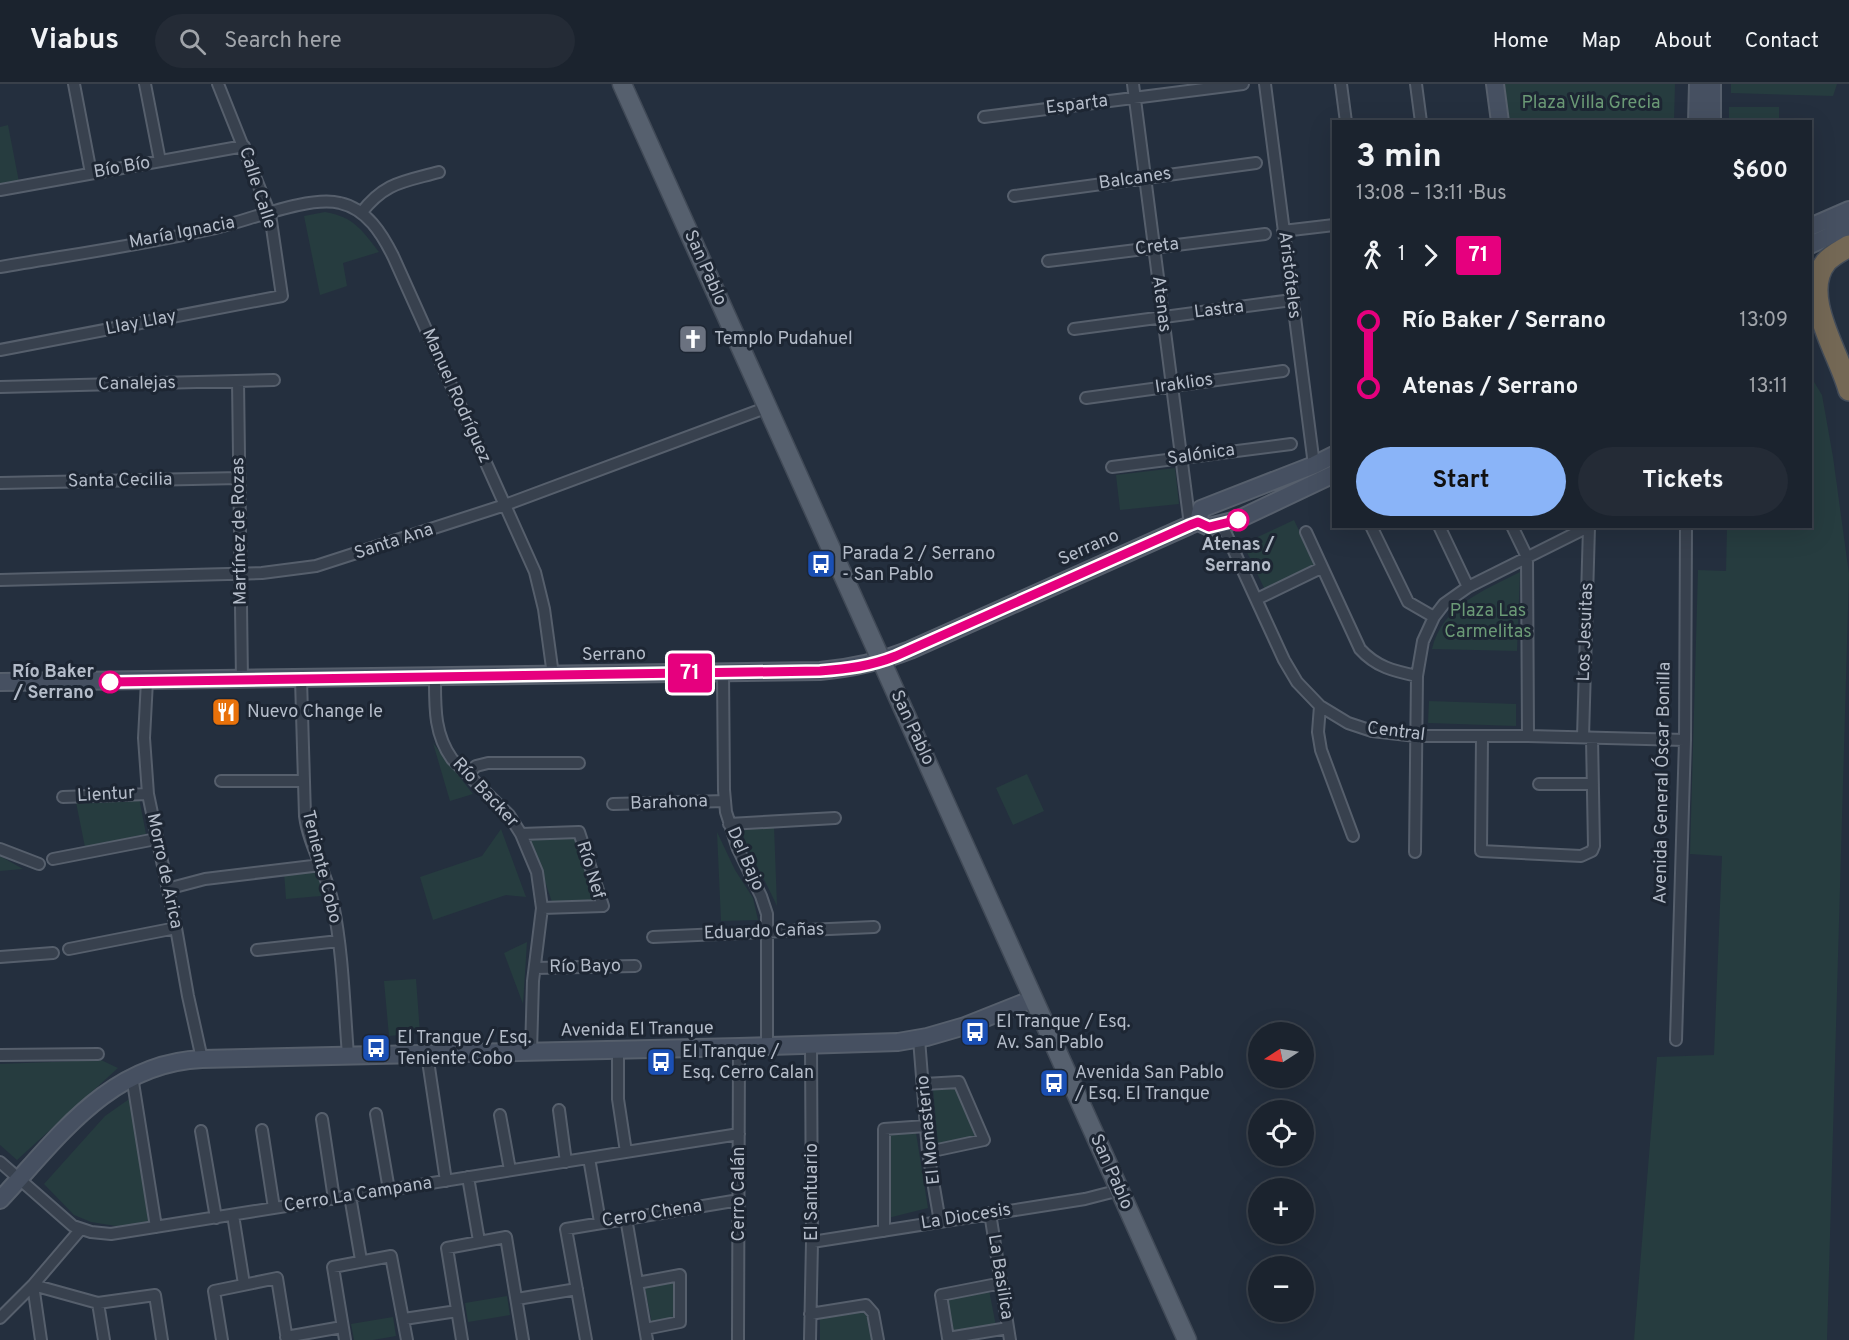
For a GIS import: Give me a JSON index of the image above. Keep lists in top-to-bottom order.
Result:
{
  "streets": {
    "main road": ["San Pablo", "Serrano", "Avenida El Tranque"],
    "street": [
      "Esparta",
      "Bío Bío",
      "Balcanes",
      "Calle Calle",
      "María Ignacia",
      "Creta",
      "Aristóteles",
      "Atenas",
      "Lastra",
      "Llay Llay",
      "Canalejas",
      "Iraklios",
      "Manuel Rodríguez",
      "Salónica",
      "Santa Cecilia",
      "Martínez de Rozas",
      "Santa Ana",
      "Los Jesuitas",
      "Central",
      "Avenida General Óscar Bonilla",
      "Río Backer",
      "Lientur",
      "Barahona",
      "Del Bajo",
      "Teniente Cobo",
      "Río Nef",
      "Morro de Arica",
      "Eduardo Cañas",
      "Río Bayo",
      "El Monasterio",
      "El Santuario",
      "Cerro Calán",
      "Cerro La Campana",
      "Cerro Chena",
      "La Diocesis",
      "La Basilica"
    ]
  },
  "crossings": [
    ["Esparta", "Atenas"],
    ["Bío Bío", "Calle Calle"],
    ["Balcanes", "Atenas"],
    ["Calle Calle", "María Ignacia"],
    ["Calle Calle", "Llay Llay"],
    ["María Ignacia", "Manuel Rodríguez"],
    ["Creta", "Atenas"],
    ["San Pablo", "Santa Ana"],
    ["San Pablo", "Serrano"],
    ["San Pablo", "Avenida El Tranque"],
    ["San Pablo", "La Diocesis"],
    ["Aristóteles", "Lastra"],
    ["Aristóteles", "Serrano"],
    ["Atenas", "Lastra"],
    ["Atenas", "Iraklios"],
    ["Atenas", "Salónica"],
    ["Atenas", "Serrano"],
    ["Canalejas", "Martínez de Rozas"],
    ["Manuel Rodríguez", "Santa Ana"],
    ["Manuel Rodríguez", "Serrano"],
    ["Santa Cecilia", "Martínez de Rozas"],
    ["Martínez de Rozas", "Santa Ana"],
    ["Martínez de Rozas", "Serrano"],
    ["Serrano", "Río Backer"],
    ["Serrano", "Del Bajo"],
    ["Serrano", "Teniente Cobo"],
    ["Serrano", "Morro de Arica"],
    ["Los Jesuitas", "Central"],
    ["Central", "Avenida General Óscar Bonilla"],
    ["Río Backer", "Río Nef"],
    ["Río Backer", "Río Bayo"],
    ["Río Backer", "Avenida El Tranque"],
    ["Lientur", "Morro de Arica"],
    ["Barahona", "Del Bajo"],
    ["Del Bajo", "Eduardo Cañas"],
    ["Del Bajo", "Avenida El Tranque"],
    ["Teniente Cobo", "Avenida El Tranque"],
    ["Morro de Arica", "Avenida El Tranque"],
    ["Avenida El Tranque", "El Monasterio"],
    ["Avenida El Tranque", "El Santuario"],
    ["Avenida El Tranque", "Cerro Calán"],
    ["Avenida El Tranque", "Cerro La Campana"],
    ["El Monasterio", "La Diocesis"],
    ["El Santuario", "La Diocesis"],
    ["Cerro Calán", "Cerro La Campana"],
    ["Cerro Calán", "Cerro Chena"],
    ["La Diocesis", "La Basilica"]
  ],
  "parks": ["Plaza Villa Grecia", "Plaza Las Carmelitas"],
  "places": {
    "church": ["Templo Pudahuel"],
    "other": ["Atenas / Serrano", "Río Baker / Serrano"],
    "bus stop": [
      "Parada 2 / Serrano - San Pablo",
      "El Tranque / Esq. Av. San Pablo",
      "El Tranque / Esq. Teniente Cobo",
      "El Tranque / Esq. Cerro Calan",
      "Avenida San Pablo / Esq. El Tranque"
    ],
    "restaurant": ["Nuevo Change le"]
  },
  "lines": ["bus line 71"],
  "north": "left",
  "page": {
    "header": "Viabus",
    "search": "Search here",
    "nav": [
      "Home",
      "Map",
      "About",
      "Contact"
    ],
    "on_map": "71",
    "heading": ["3 min", "13:08 – 13:11 · Bus", "$600"],
    "legs": ["1", "71"],
    "list": [
      {
        "name": "Río Baker / Serrano",
        "value": "13:09"
      },
      {
        "name": "Atenas / Serrano",
        "value": "13:11"
      }
    ],
    "buttons": ["Start", "Tickets"],
    "map_buttons": ["+", "−"]
  }
}
